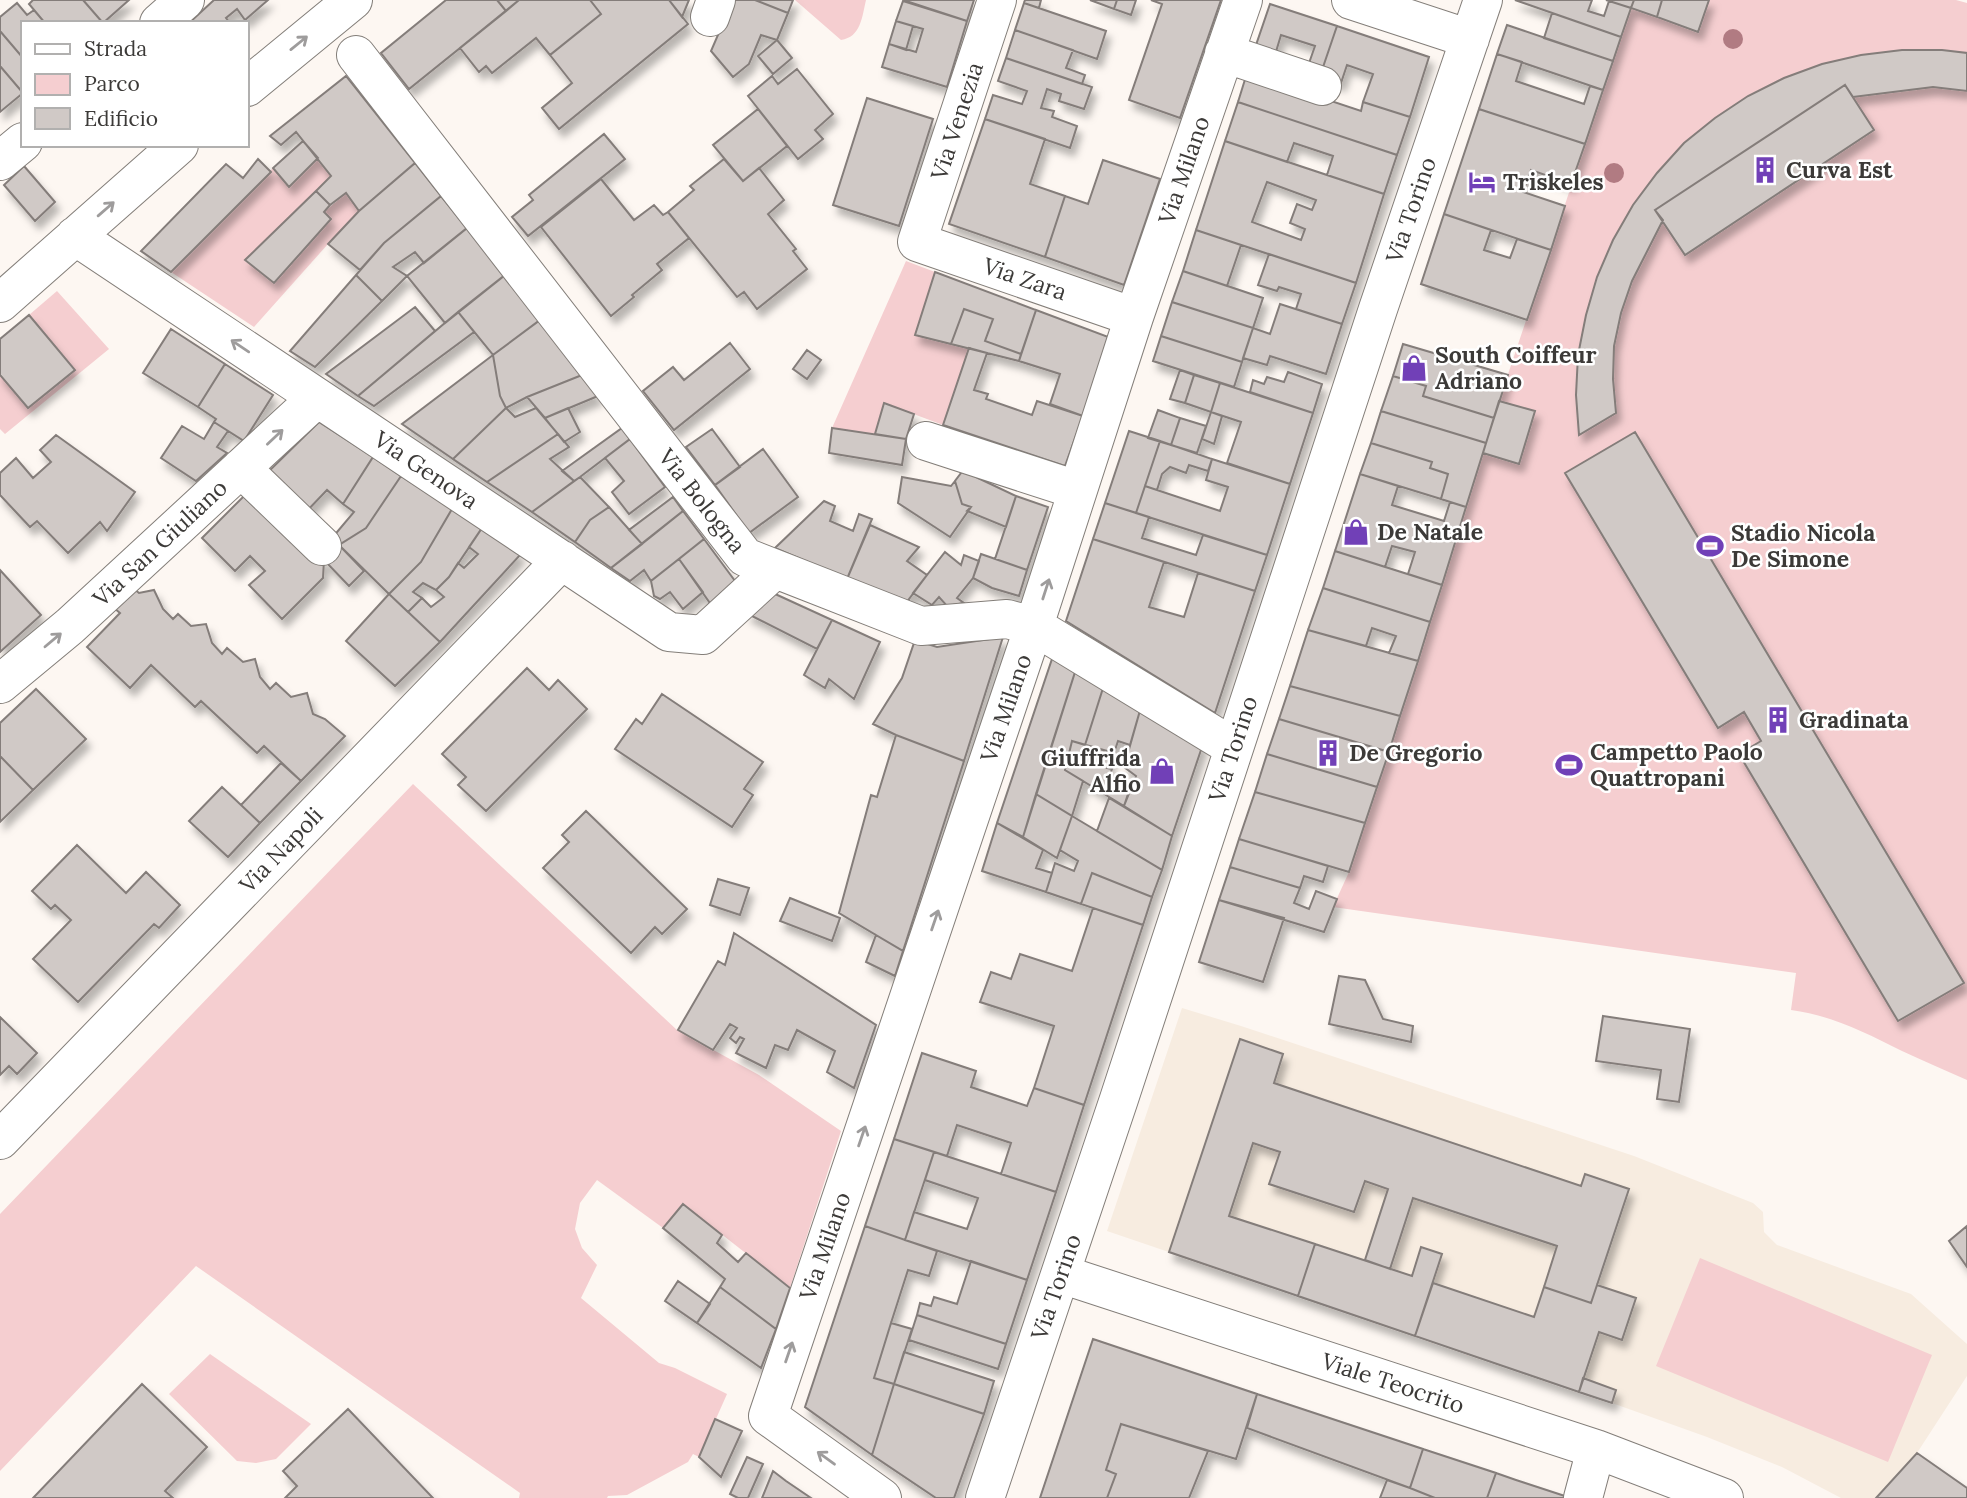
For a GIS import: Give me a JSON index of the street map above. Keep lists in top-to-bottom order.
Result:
{
  "streets": {
    "street": [
      "Via Venezia",
      "Via Milano",
      "Via Torino",
      "Via Zara",
      "Via Genova",
      "Via Bologna",
      "Via San Giuliano",
      "Via Napoli",
      "Viale Teocrito"
    ]
  },
  "crossings": [
    ["Via Venezia", "Via Zara"],
    ["Via Milano", "Via Zara"],
    ["Via Milano", "Via Bologna"],
    ["Via Torino", "Via Bologna"],
    ["Via Torino", "Viale Teocrito"],
    ["Via Genova", "Via Bologna"],
    ["Via Genova", "Via San Giuliano"],
    ["Via Genova", "Via Napoli"]
  ],
  "one_way": ["Via Milano"],
  "places": {
    "building": ["Curva Est", "Gradinata", "De Gregorio"],
    "hotel": ["Triskeles"],
    "shop": ["South Coiffeur Adriano", "De Natale", "Giuffrida Alfio"],
    "sports": ["Stadio Nicola De Simone", "Campetto Paolo Quattropani"]
  },
  "legend": ["Strada", "Parco", "Edificio"]
}
